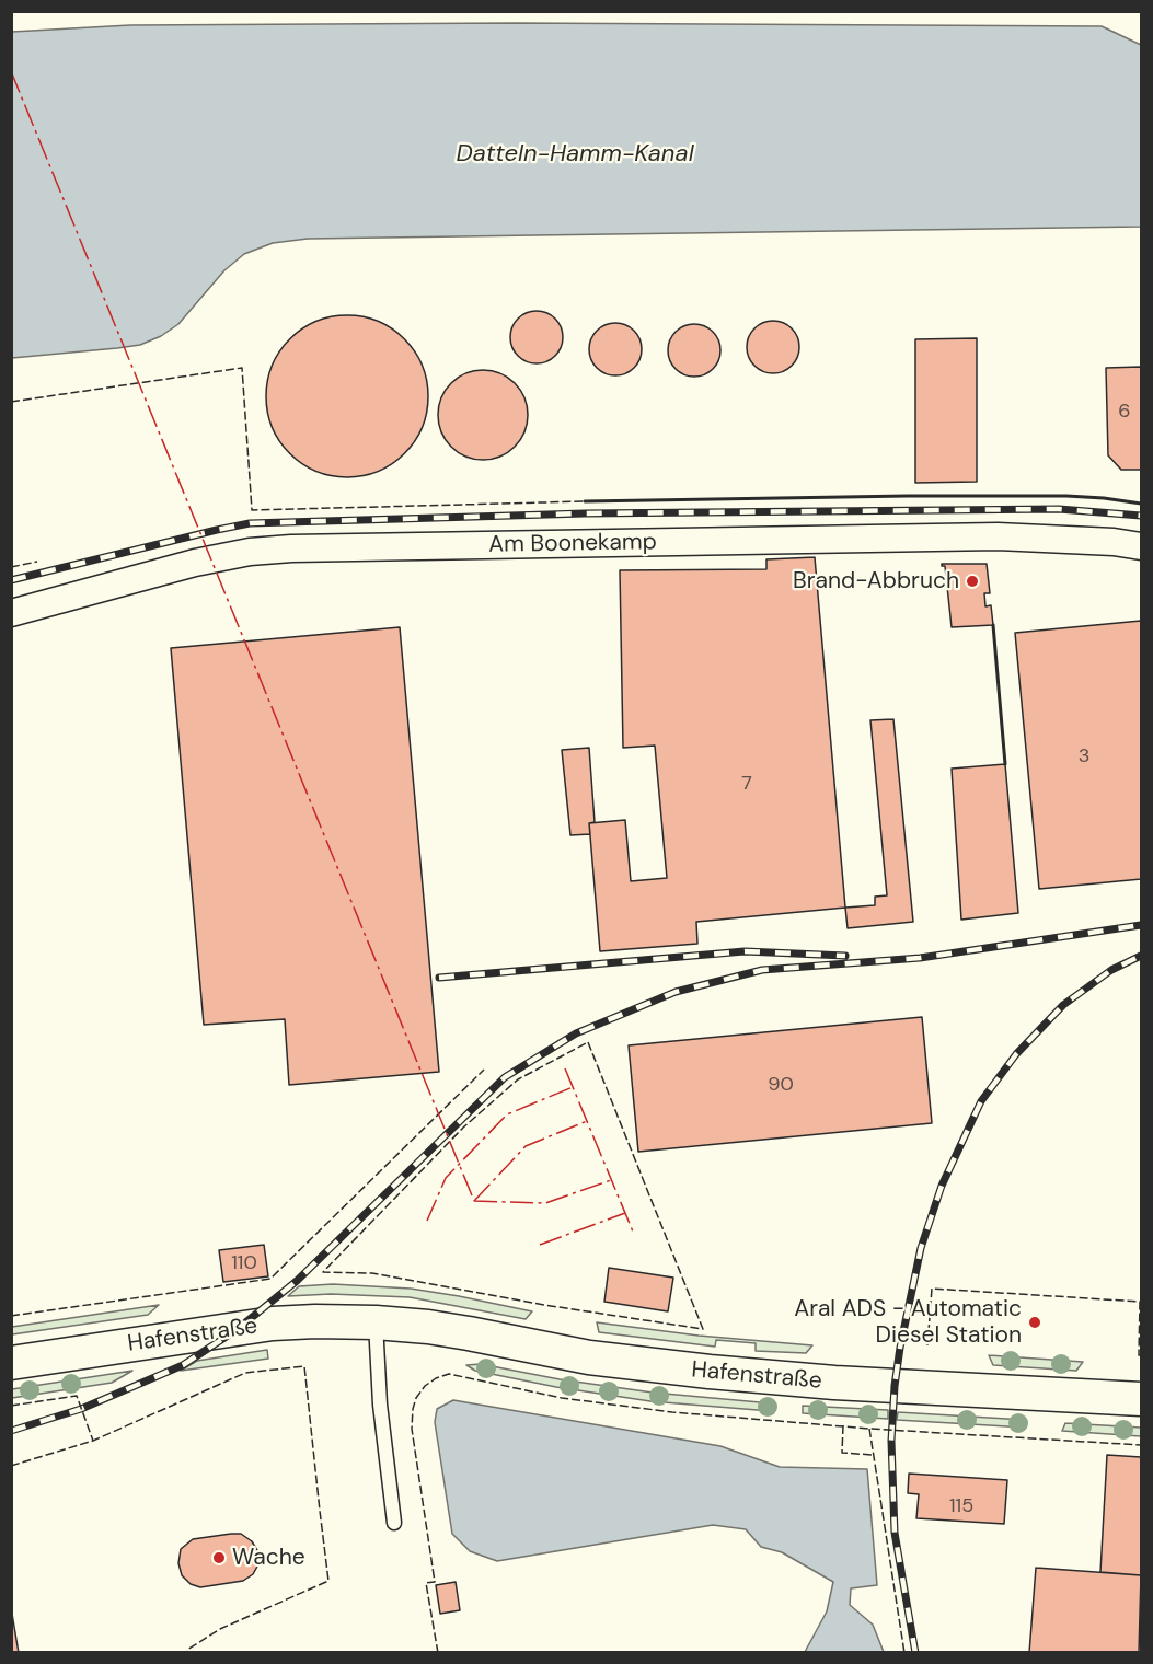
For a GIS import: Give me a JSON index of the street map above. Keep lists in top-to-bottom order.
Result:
{
  "streets": {
    "street": ["Am Boonekamp", "Hafenstraße"]
  },
  "water": ["Datteln-Hamm-Kanal"],
  "places": ["Brand-Abbruch", "Aral ADS - Automatic Diesel Station", "Wache"],
  "house_numbers": [
    "6",
    "3",
    "7",
    "90",
    "110",
    "115"
  ]
}
